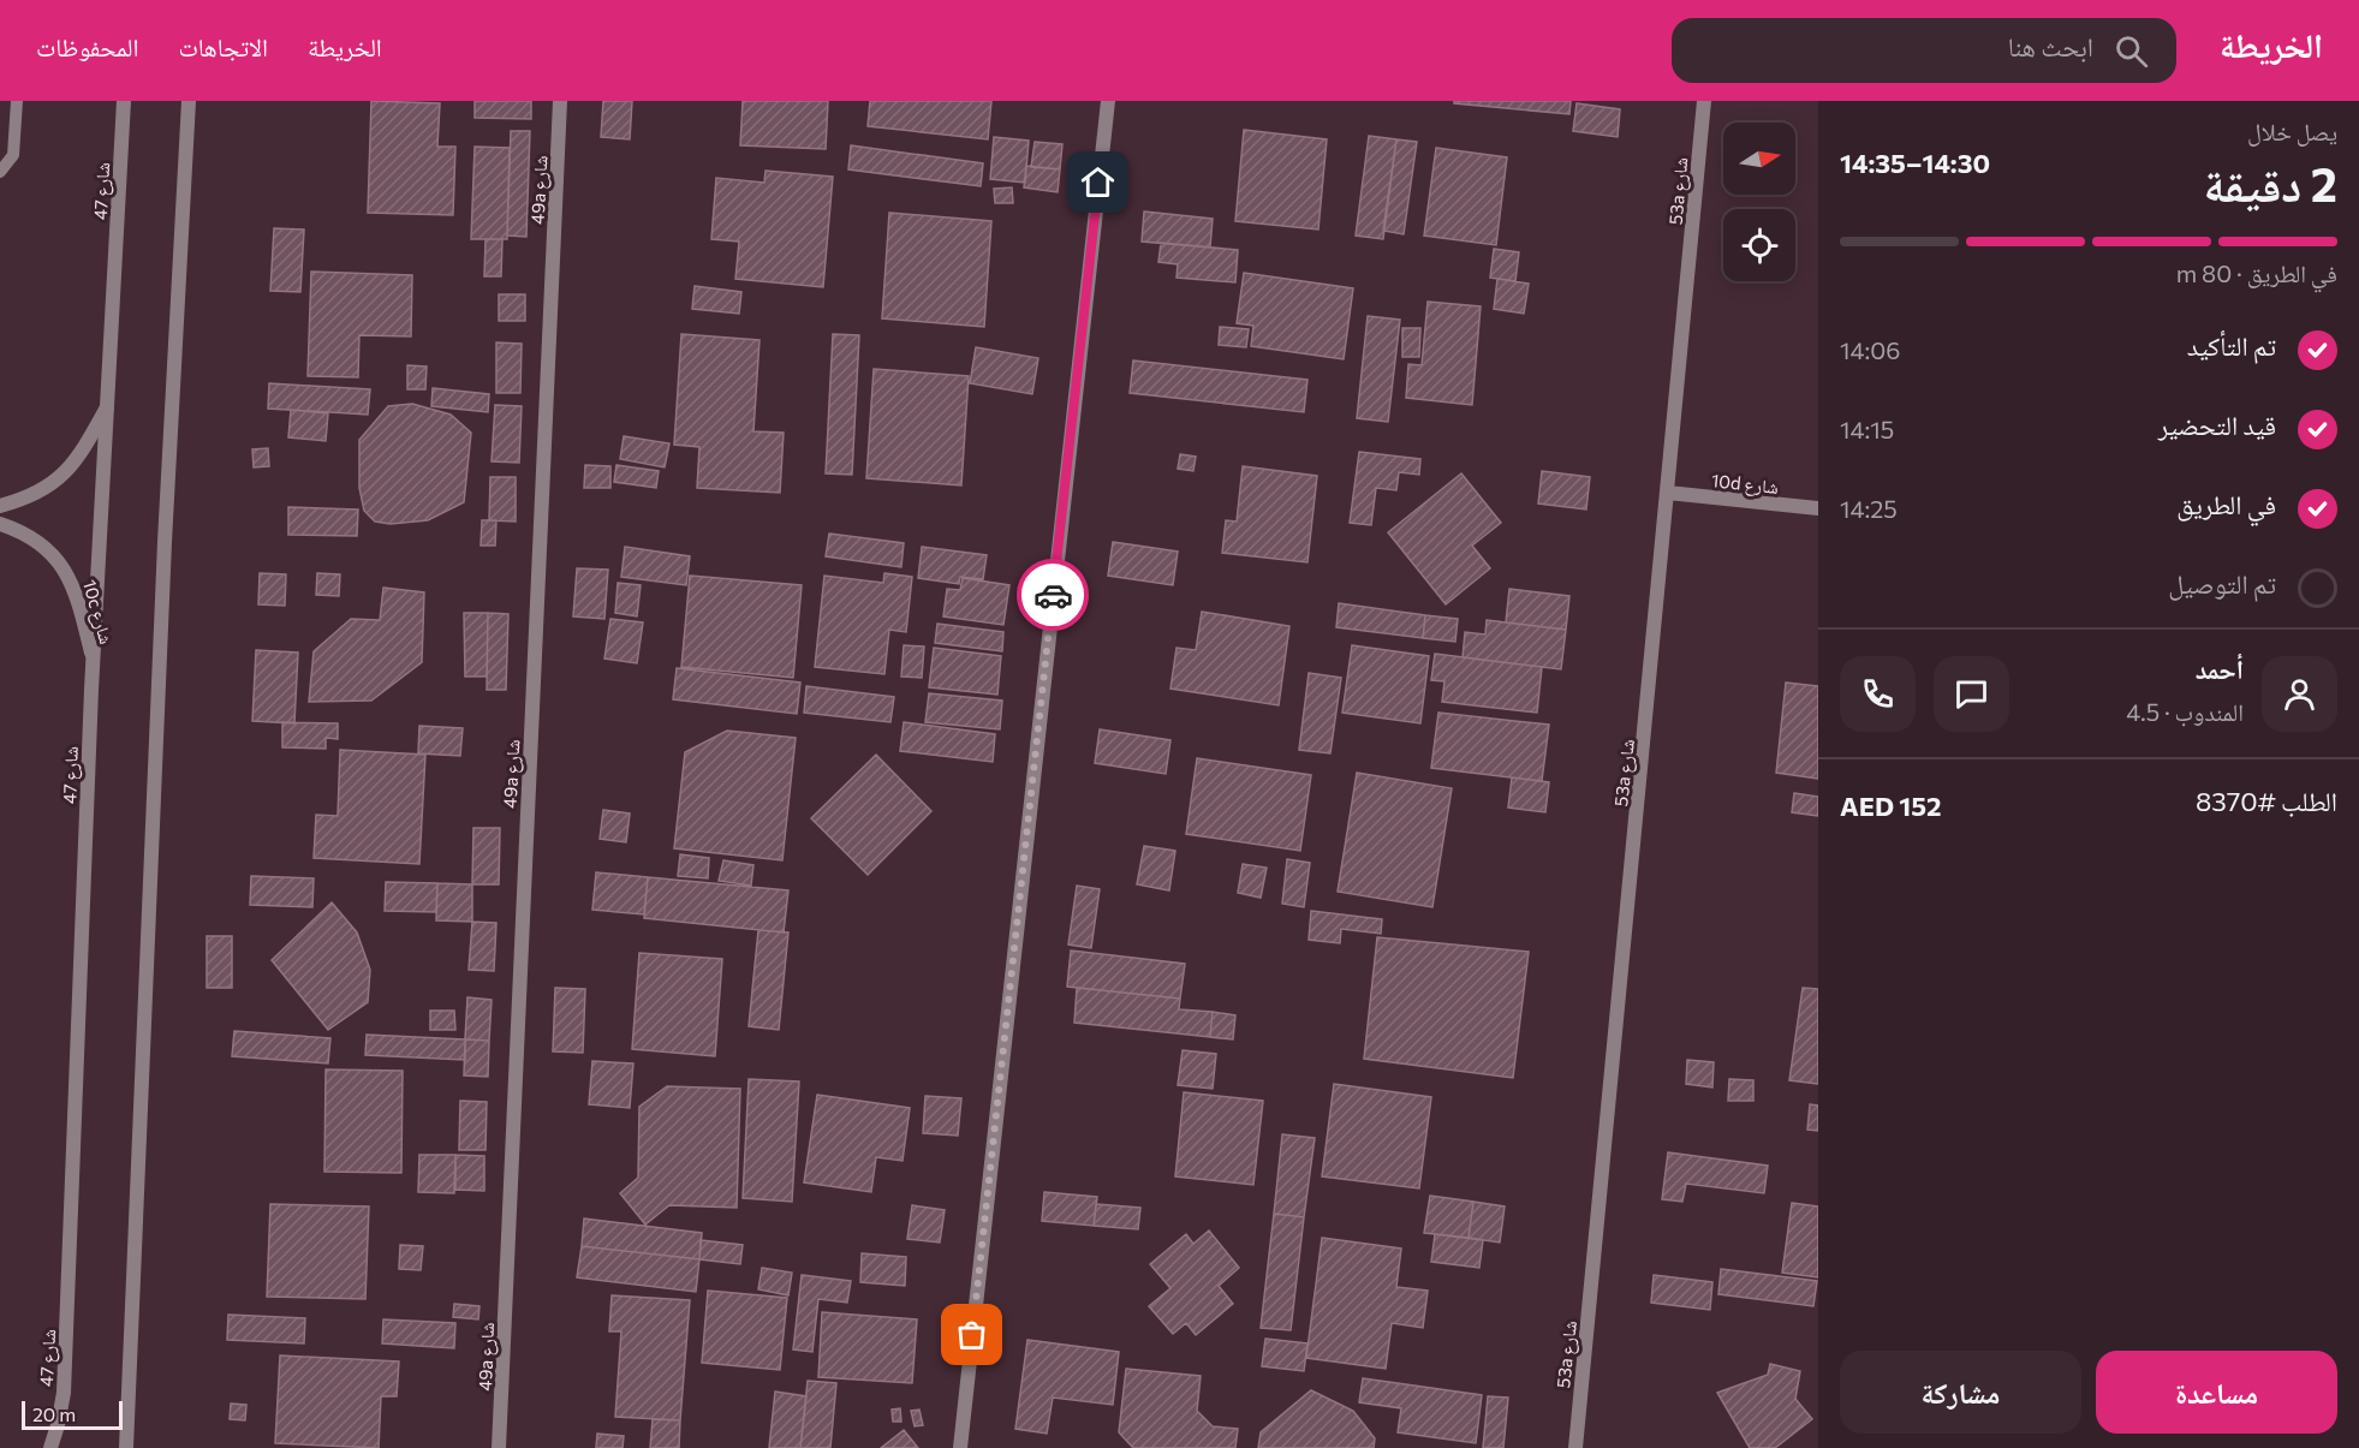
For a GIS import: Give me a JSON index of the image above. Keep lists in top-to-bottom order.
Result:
{
  "streets": {
    "street": [
      "49a شارع",
      "شارع 47",
      "53a شارع",
      "10d شارع",
      "10c شارع"
    ]
  },
  "crossings": [
    ["شارع 47", "10c شارع"],
    ["53a شارع", "10d شارع"]
  ],
  "scale_bar": "20 m",
  "north": "right",
  "page": {
    "header": "الخريطة",
    "search": "ابحث هنا",
    "nav": ["الخريطة", "الاتجاهات", "المحفوظات"],
    "heading": ["2 دقيقة", "يصل خلال", "14:30–14:35"],
    "panel": [
      "أحمد",
      "المندوب · 4.5",
      "الطلب #8370",
      "AED 152"
    ],
    "bar": "في الطريق · 80 m",
    "list": [
      ["تم التأكيد", "14:06"],
      ["قيد التحضير", "14:15"],
      ["في الطريق", "14:25"],
      "تم التوصيل"
    ],
    "buttons": ["مساعدة", "مشاركة"],
    "scale": "20 m"
  }
}
